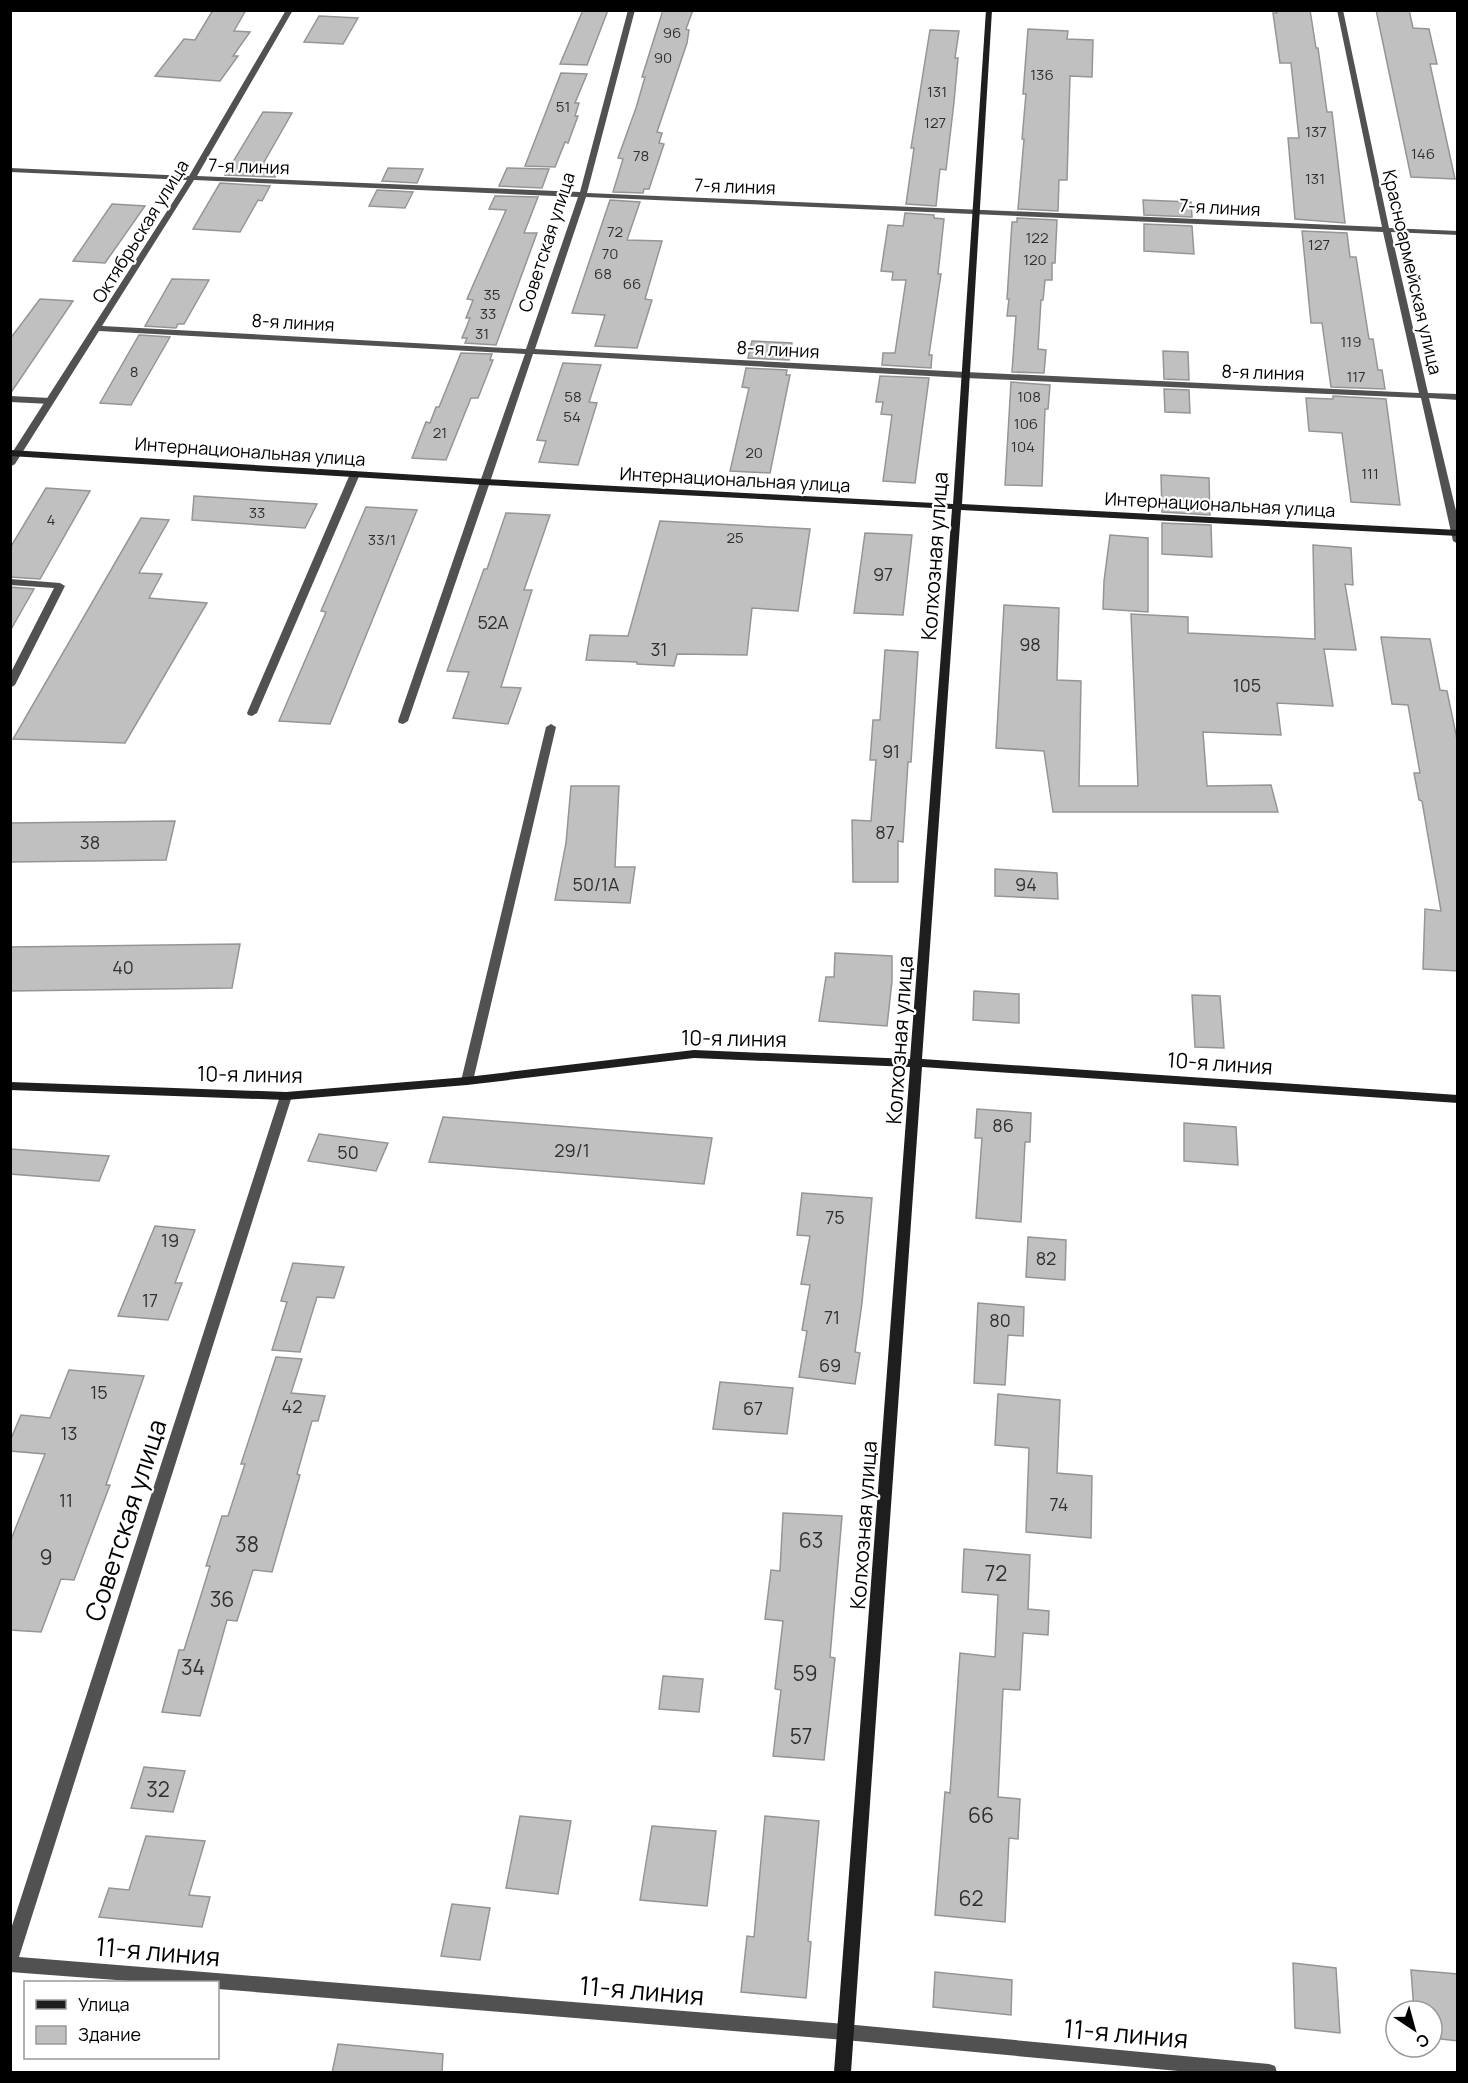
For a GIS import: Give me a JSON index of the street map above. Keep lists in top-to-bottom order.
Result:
{
  "streets": {
    "street": [
      "7-я линия",
      "Октябрьская улица",
      "Советская улица",
      "Красноармейская улица",
      "8-я линия",
      "Интернациональная улица",
      "Колхозная улица",
      "10-я линия",
      "11-я линия"
    ]
  },
  "crossings": [
    ["7-я линия", "Октябрьская улица"],
    ["7-я линия", "Советская улица"],
    ["7-я линия", "Красноармейская улица"],
    ["7-я линия", "Колхозная улица"],
    ["Октябрьская улица", "8-я линия"],
    ["Октябрьская улица", "Интернациональная улица"],
    ["Советская улица", "8-я линия"],
    ["Советская улица", "Интернациональная улица"],
    ["Советская улица", "10-я линия"],
    ["Красноармейская улица", "8-я линия"],
    ["Красноармейская улица", "Интернациональная улица"],
    ["8-я линия", "Колхозная улица"],
    ["Интернациональная улица", "Колхозная улица"],
    ["Колхозная улица", "10-я линия"],
    ["Колхозная улица", "11-я линия"]
  ],
  "house_numbers": [
    "96",
    "90",
    "136",
    "131",
    "51",
    "127",
    "137",
    "146",
    "78",
    "131",
    "72",
    "122",
    "127",
    "70",
    "120",
    "68",
    "66",
    "35",
    "33",
    "31",
    "119",
    "8",
    "117",
    "58",
    "108",
    "54",
    "106",
    "21",
    "104",
    "20",
    "111",
    "33",
    "4",
    "25",
    "33/1",
    "97",
    "52А",
    "98",
    "31",
    "105",
    "91",
    "87",
    "38",
    "50/1А",
    "94",
    "40",
    "86",
    "29/1",
    "50",
    "75",
    "19",
    "82",
    "17",
    "71",
    "80",
    "69",
    "15",
    "42",
    "67",
    "13",
    "11",
    "74",
    "63",
    "38",
    "9",
    "72",
    "36",
    "34",
    "59",
    "57",
    "32",
    "66",
    "62"
  ],
  "legend": ["Улица", "Здание"],
  "north": "bottom right"
}
